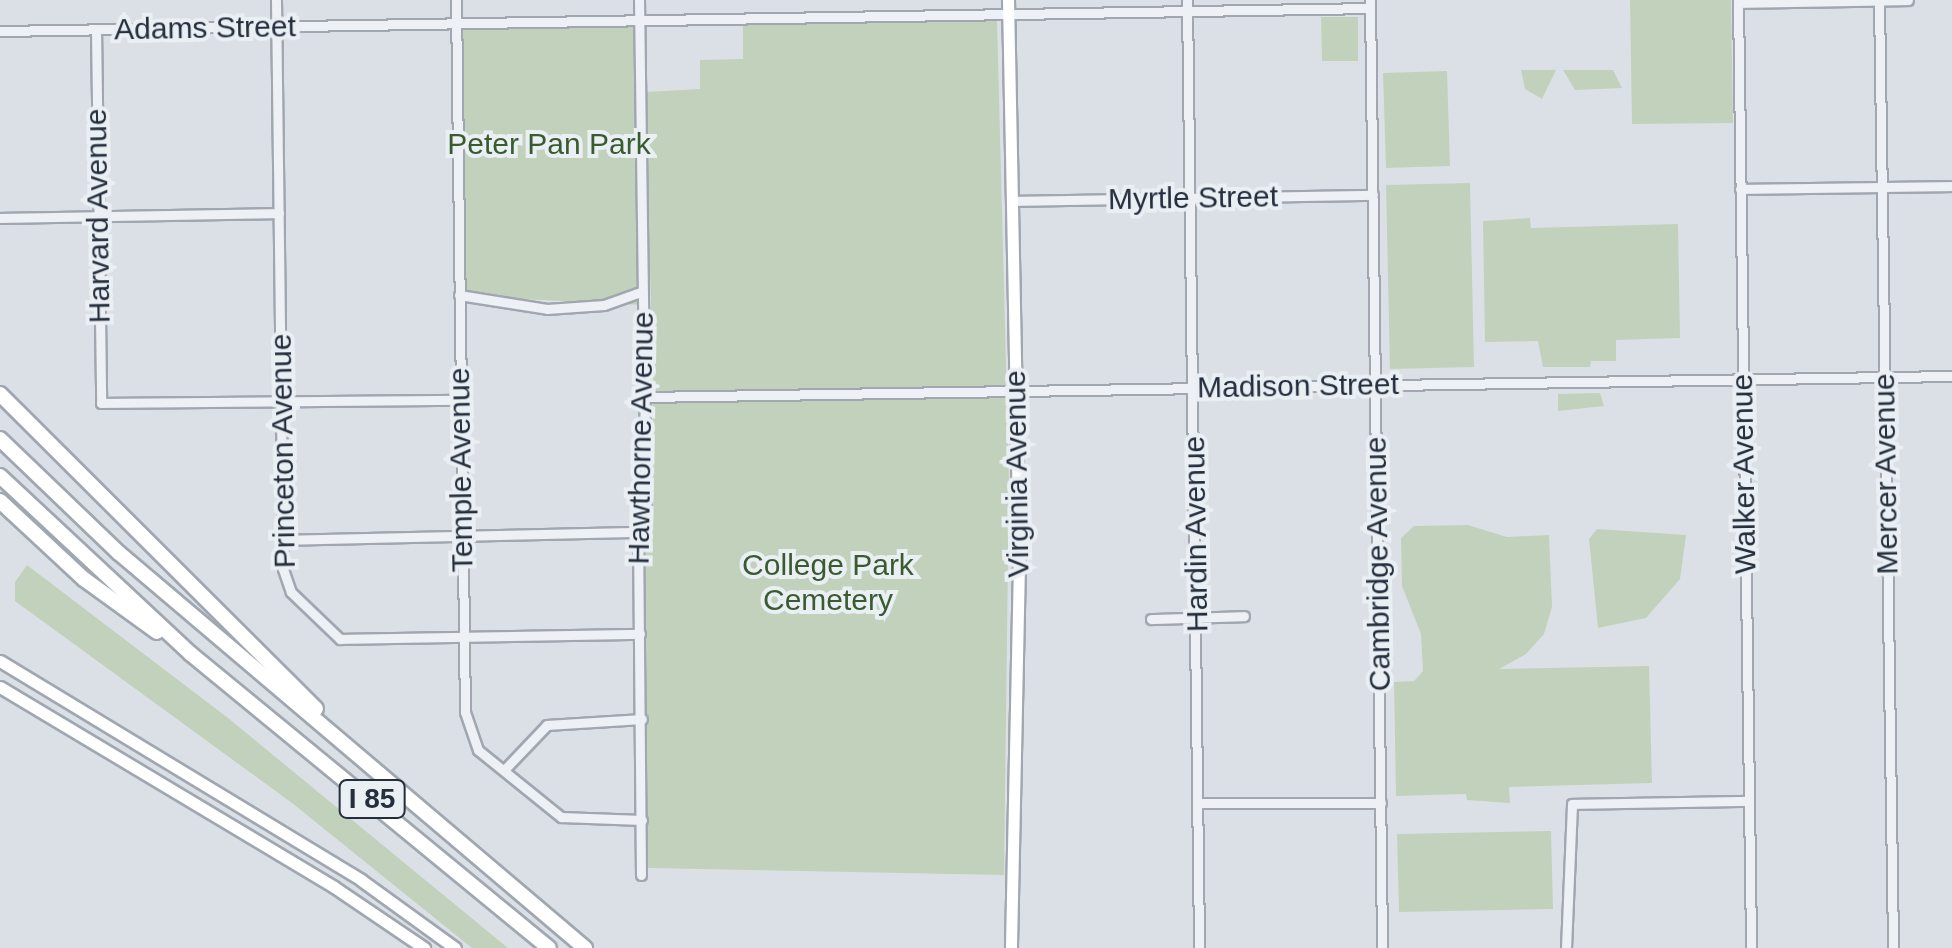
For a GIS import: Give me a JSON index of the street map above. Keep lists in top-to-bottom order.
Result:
{
  "streets": {
    "highway": ["I 85"],
    "main road": ["Virginia Avenue"],
    "street": [
      "Adams Street",
      "Myrtle Street",
      "Harvard Avenue",
      "Madison Street",
      "Hawthorne Avenue",
      "Princeton Avenue",
      "Temple Avenue",
      "Walker Avenue",
      "Mercer Avenue",
      "Hardin Avenue",
      "Cambridge Avenue"
    ]
  },
  "crossings": [
    ["Adams Street", "Harvard Avenue"],
    ["Adams Street", "Hawthorne Avenue"],
    ["Adams Street", "Princeton Avenue"],
    ["Adams Street", "Temple Avenue"],
    ["Adams Street", "Virginia Avenue"],
    ["Adams Street", "Hardin Avenue"],
    ["Adams Street", "Cambridge Avenue"],
    ["Myrtle Street", "Virginia Avenue"],
    ["Myrtle Street", "Hardin Avenue"],
    ["Myrtle Street", "Cambridge Avenue"],
    ["Harvard Avenue", "Princeton Avenue"],
    ["Madison Street", "Hawthorne Avenue"],
    ["Madison Street", "Virginia Avenue"],
    ["Madison Street", "Walker Avenue"],
    ["Madison Street", "Mercer Avenue"],
    ["Madison Street", "Hardin Avenue"],
    ["Madison Street", "Cambridge Avenue"],
    ["Hawthorne Avenue", "Princeton Avenue"],
    ["Hawthorne Avenue", "Temple Avenue"],
    ["Princeton Avenue", "Temple Avenue"]
  ],
  "parks": ["Peter Pan Park", "College Park Cemetery"]
}
